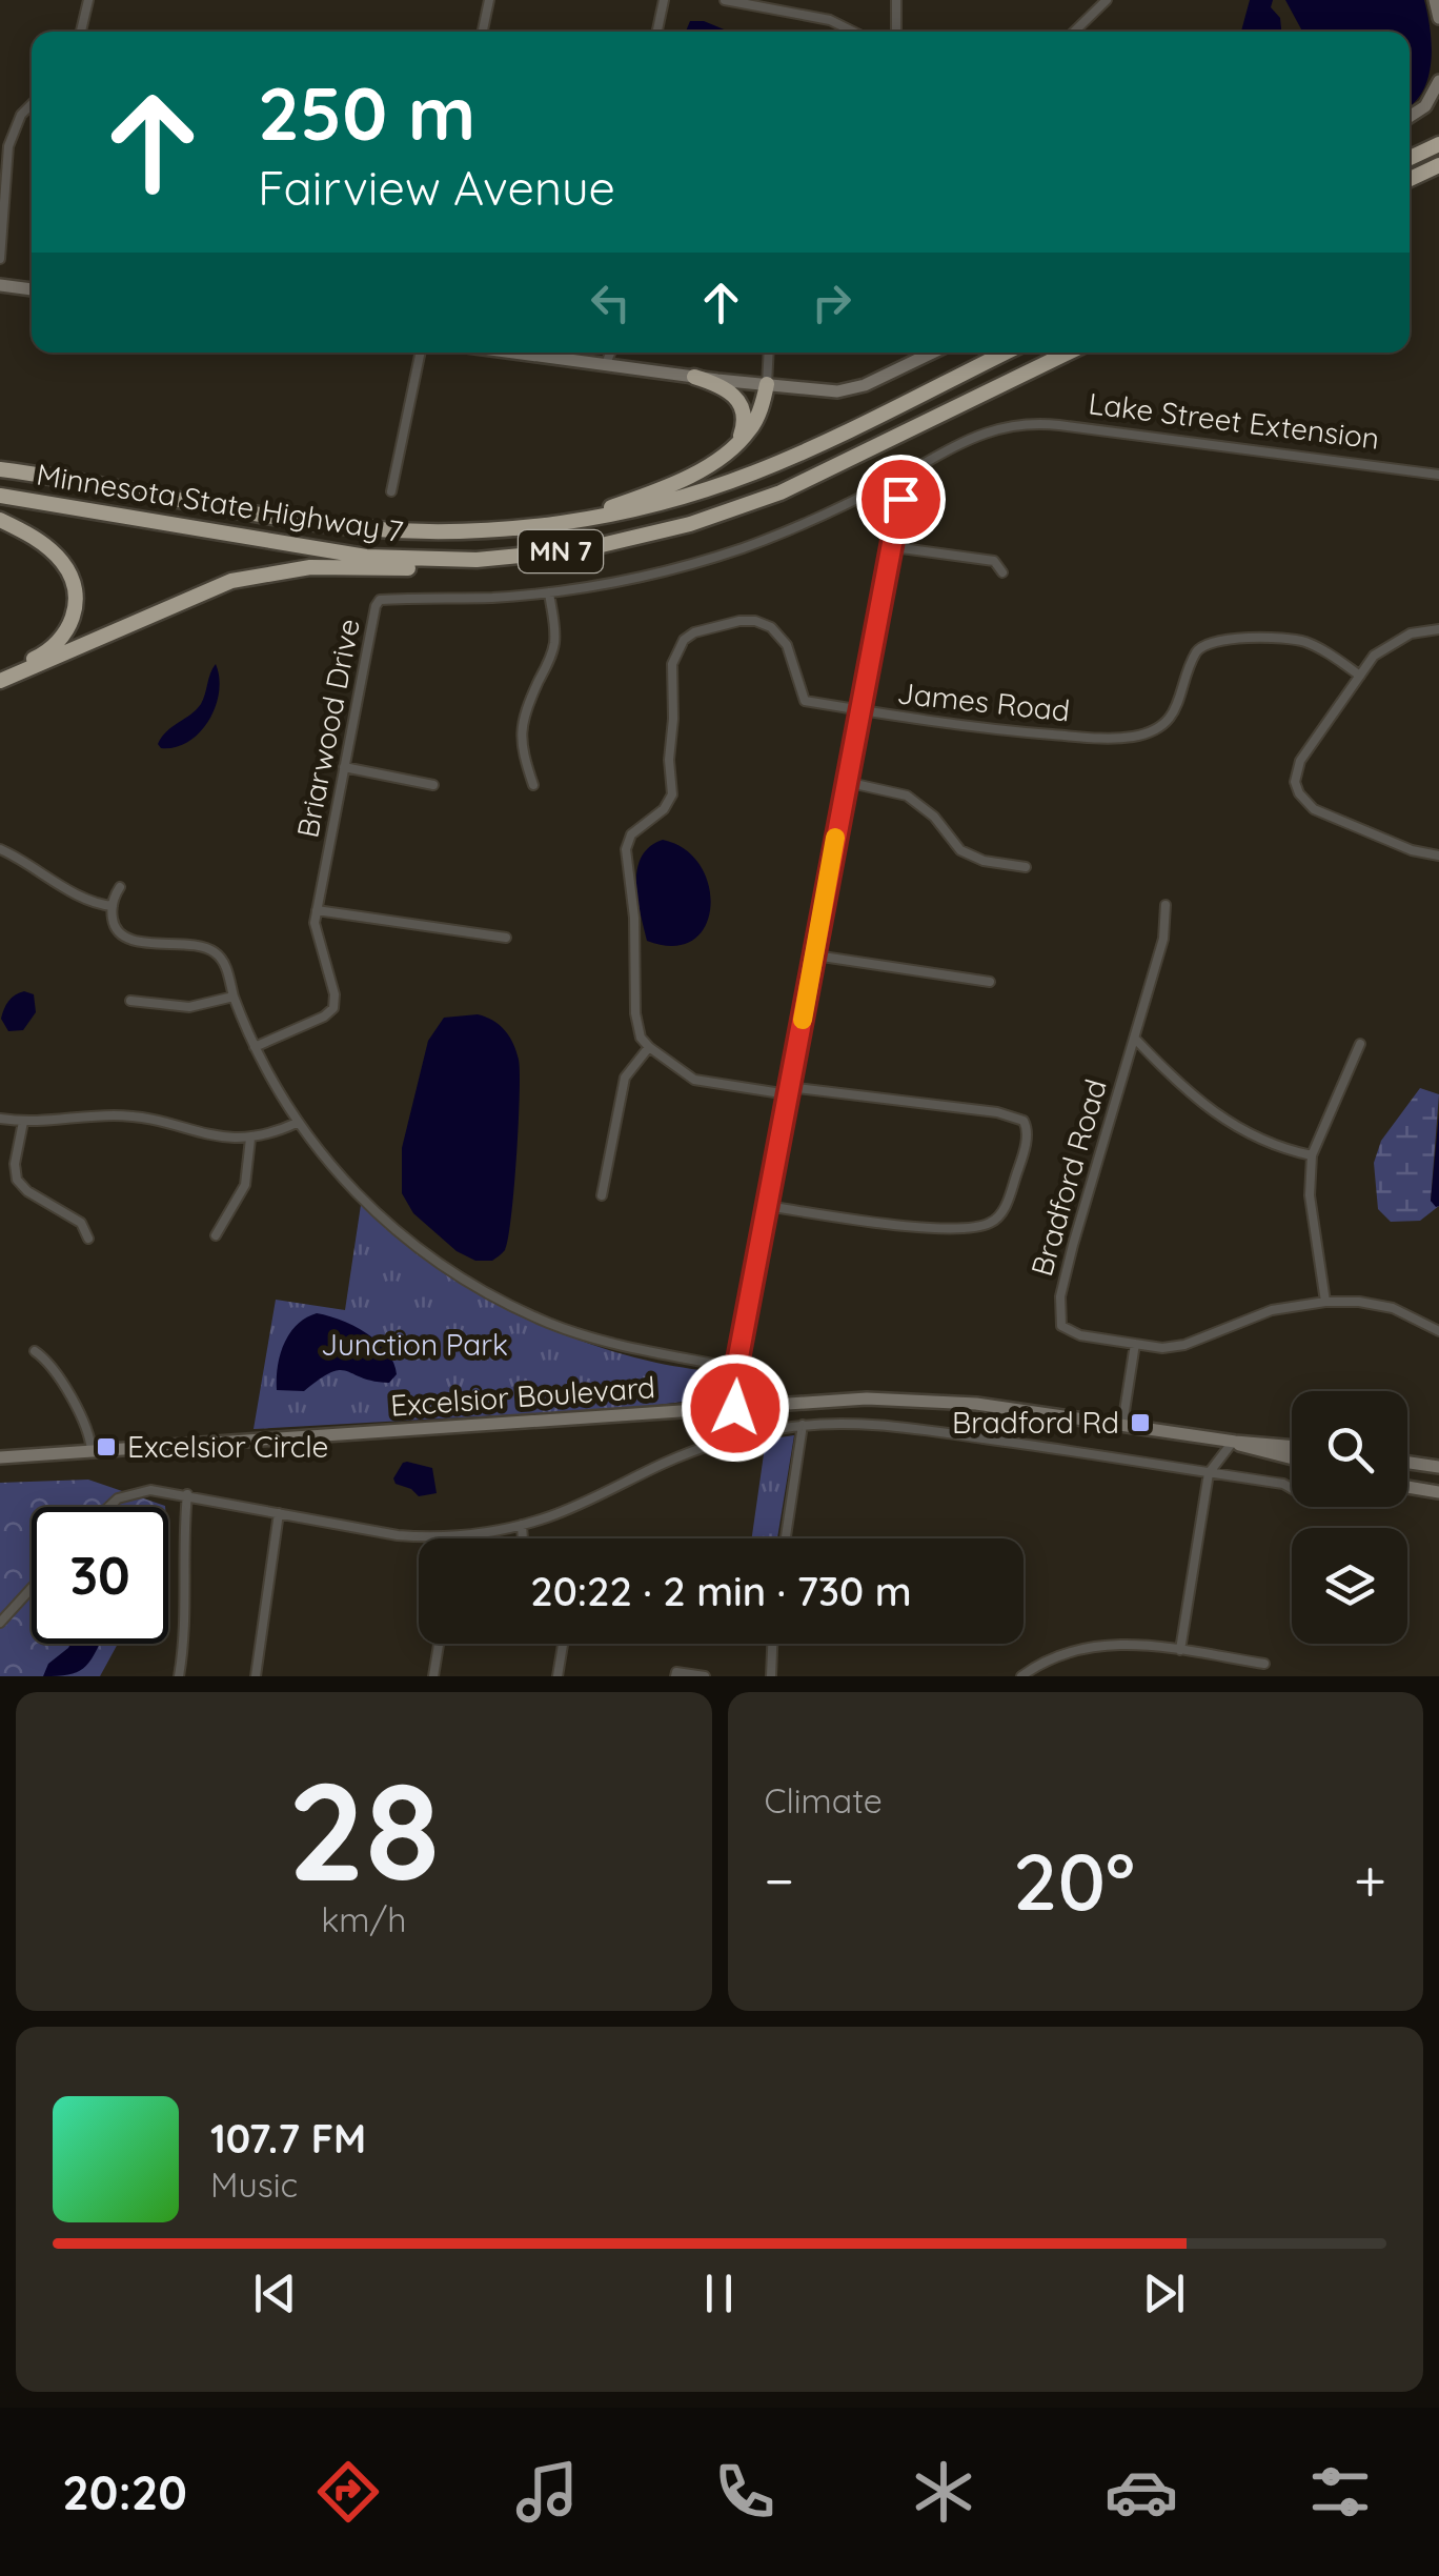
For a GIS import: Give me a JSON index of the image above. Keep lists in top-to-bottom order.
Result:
{
  "streets": {
    "highway": ["Minnesota State Highway 7", "MN 7"],
    "main road": ["Excelsior Boulevard"],
    "street": [
      "Lake Street Extension",
      "James Road",
      "Briarwood Drive",
      "Bradford Road"
    ]
  },
  "crossings": [
    ["Lake Street Extension", "Briarwood Drive"]
  ],
  "parks": ["Junction Park"],
  "places": {
    "transit": ["Bradford Rd", "Excelsior Circle"]
  },
  "page": {
    "turn": ["250 m", "Fairview Avenue"],
    "limit": "30",
    "trip": "20:22 · 2 min · 730 m",
    "tile": [
      ["28", "km/h"],
      "Climate"
    ],
    "heat": ["−", "20°", "+"],
    "song": ["107.7 FM", "Music"],
    "tabs": "20:20"
  }
}
